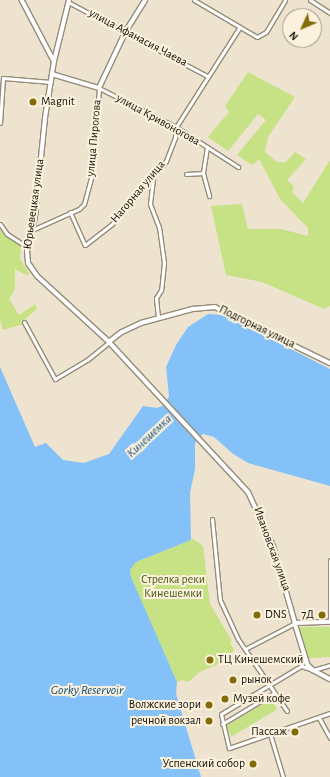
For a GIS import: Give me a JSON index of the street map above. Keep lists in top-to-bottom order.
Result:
{
  "streets": {
    "main road": ["Юрьевецкая улица", "Ивановская улица"],
    "street": [
      "улица Афанасия Чаева",
      "улица Кривоногова",
      "улица Пирогова",
      "Нагорная улица",
      "Подгорная улица"
    ]
  },
  "crossings": [
    ["улица Афанасия Чаева", "улица Пирогова"],
    ["улица Афанасия Чаева", "Нагорная улица"],
    ["улица Афанасия Чаева", "Юрьевецкая улица"],
    ["улица Кривоногова", "улица Пирогова"],
    ["улица Кривоногова", "Нагорная улица"],
    ["улица Кривоногова", "Юрьевецкая улица"],
    ["улица Пирогова", "Нагорная улица"],
    ["улица Пирогова", "Юрьевецкая улица"],
    ["Юрьевецкая улица", "Подгорная улица"],
    ["Юрьевецкая улица", "Ивановская улица"]
  ],
  "water": ["Кинешемка", "Gorky Reservoir"],
  "parks": ["Стрелка реки Кинешемки"],
  "places": [
    "Magnit",
    "DNS",
    "7Д",
    "ТЦ Кинешемский",
    "рынок",
    "Музей кофе",
    "Волжские зори",
    "речной вокзал",
    "Пассаж",
    "Успенский собор"
  ],
  "north": "bottom left"
}
